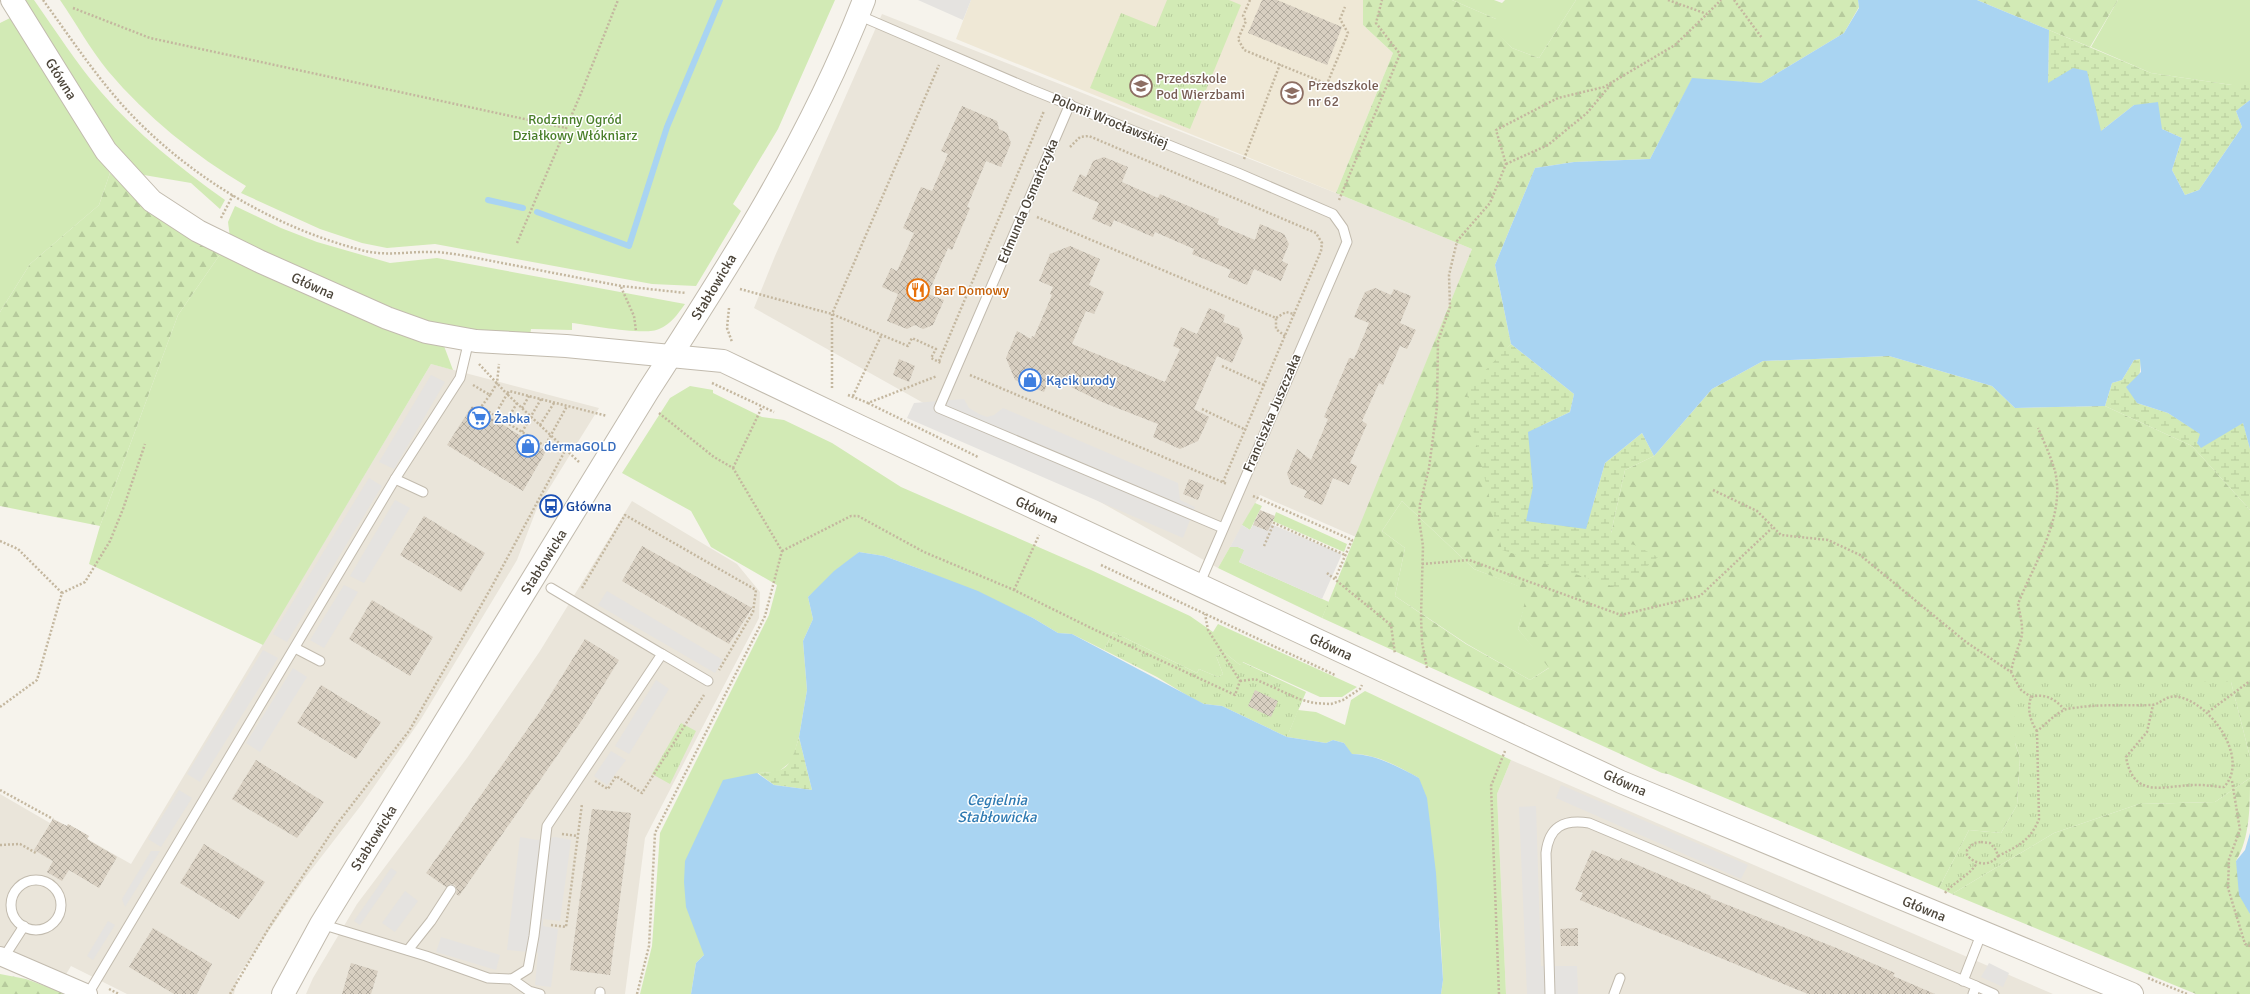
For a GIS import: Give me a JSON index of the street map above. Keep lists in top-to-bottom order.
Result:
{
  "streets": {
    "street": ["Główna", "Stabłowicka"],
    "lane": ["Polonii Wrocławskiej", "Edmunda Osmańczyka", "Franciszka Juszczaka"]
  },
  "crossings": [
    ["Główna", "Stabłowicka"],
    ["Główna", "Franciszka Juszczaka"],
    ["Polonii Wrocławskiej", "Edmunda Osmańczyka"],
    ["Polonii Wrocławskiej", "Stabłowicka"],
    ["Polonii Wrocławskiej", "Franciszka Juszczaka"],
    ["Edmunda Osmańczyka", "Franciszka Juszczaka"]
  ],
  "water": ["Cegielnia Stabłowicka"],
  "parks": ["Rodzinny Ogród Działkowy Włókniarz"],
  "places": {
    "school or university": ["Przedszkole Pod Wierzbami", "Przedszkole nr 62"],
    "restaurant": ["Bar Domowy"],
    "shop": ["Kącik urody", "dermaGOLD"],
    "supermarket": ["Żabka"],
    "bus stop": ["Główna"]
  }
}
